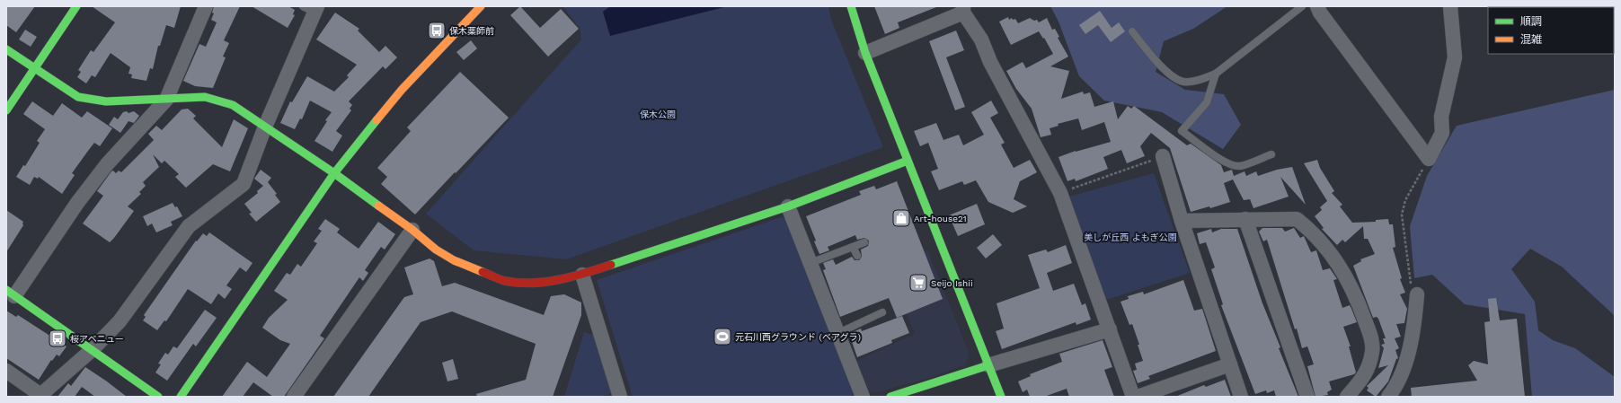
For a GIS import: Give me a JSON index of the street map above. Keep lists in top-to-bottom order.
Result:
{
  "parks": ["保木公園", "美しが丘西 よもぎ公園"],
  "places": {
    "bus stop": ["保木薬師前", "桜アベニュー"],
    "shop": ["Art-house21"],
    "supermarket": ["Seijo Ishii"],
    "sports": ["元石川西グラウンド (ベアグラ)"]
  },
  "legend": ["順調", "混雑"]
}
